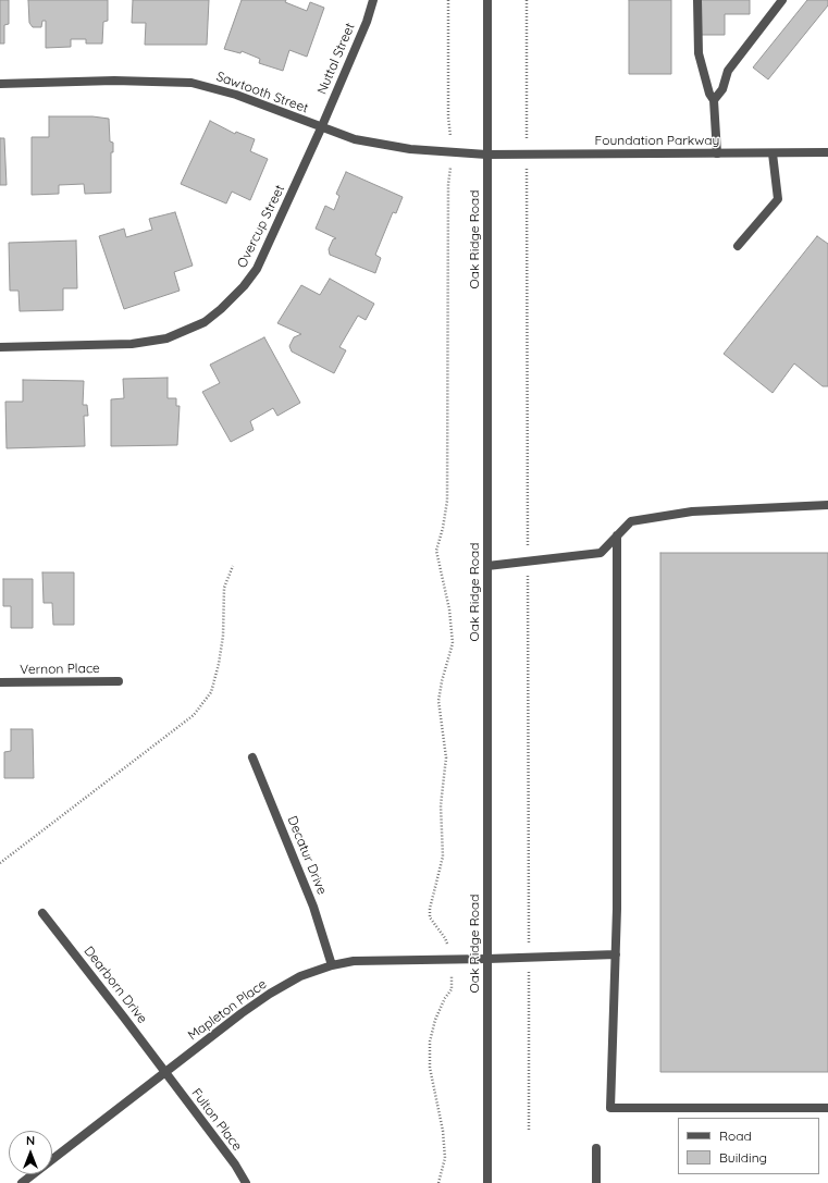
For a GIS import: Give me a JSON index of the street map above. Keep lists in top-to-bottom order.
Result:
{
  "streets": {
    "street": [
      "Nuttal Street",
      "Sawtooth Street",
      "Foundation Parkway",
      "Overcup Street",
      "Oak Ridge Road",
      "Vernon Place",
      "Decatur Drive",
      "Dearborn Drive",
      "Mapleton Place",
      "Fulton Place"
    ]
  },
  "crossings": [
    ["Nuttal Street", "Sawtooth Street"],
    ["Nuttal Street", "Overcup Street"],
    ["Sawtooth Street", "Foundation Parkway"],
    ["Sawtooth Street", "Overcup Street"],
    ["Sawtooth Street", "Oak Ridge Road"],
    ["Foundation Parkway", "Oak Ridge Road"],
    ["Oak Ridge Road", "Mapleton Place"],
    ["Decatur Drive", "Mapleton Place"],
    ["Dearborn Drive", "Mapleton Place"],
    ["Dearborn Drive", "Fulton Place"],
    ["Mapleton Place", "Fulton Place"]
  ],
  "legend": ["Road", "Building"],
  "north": "top"
}
